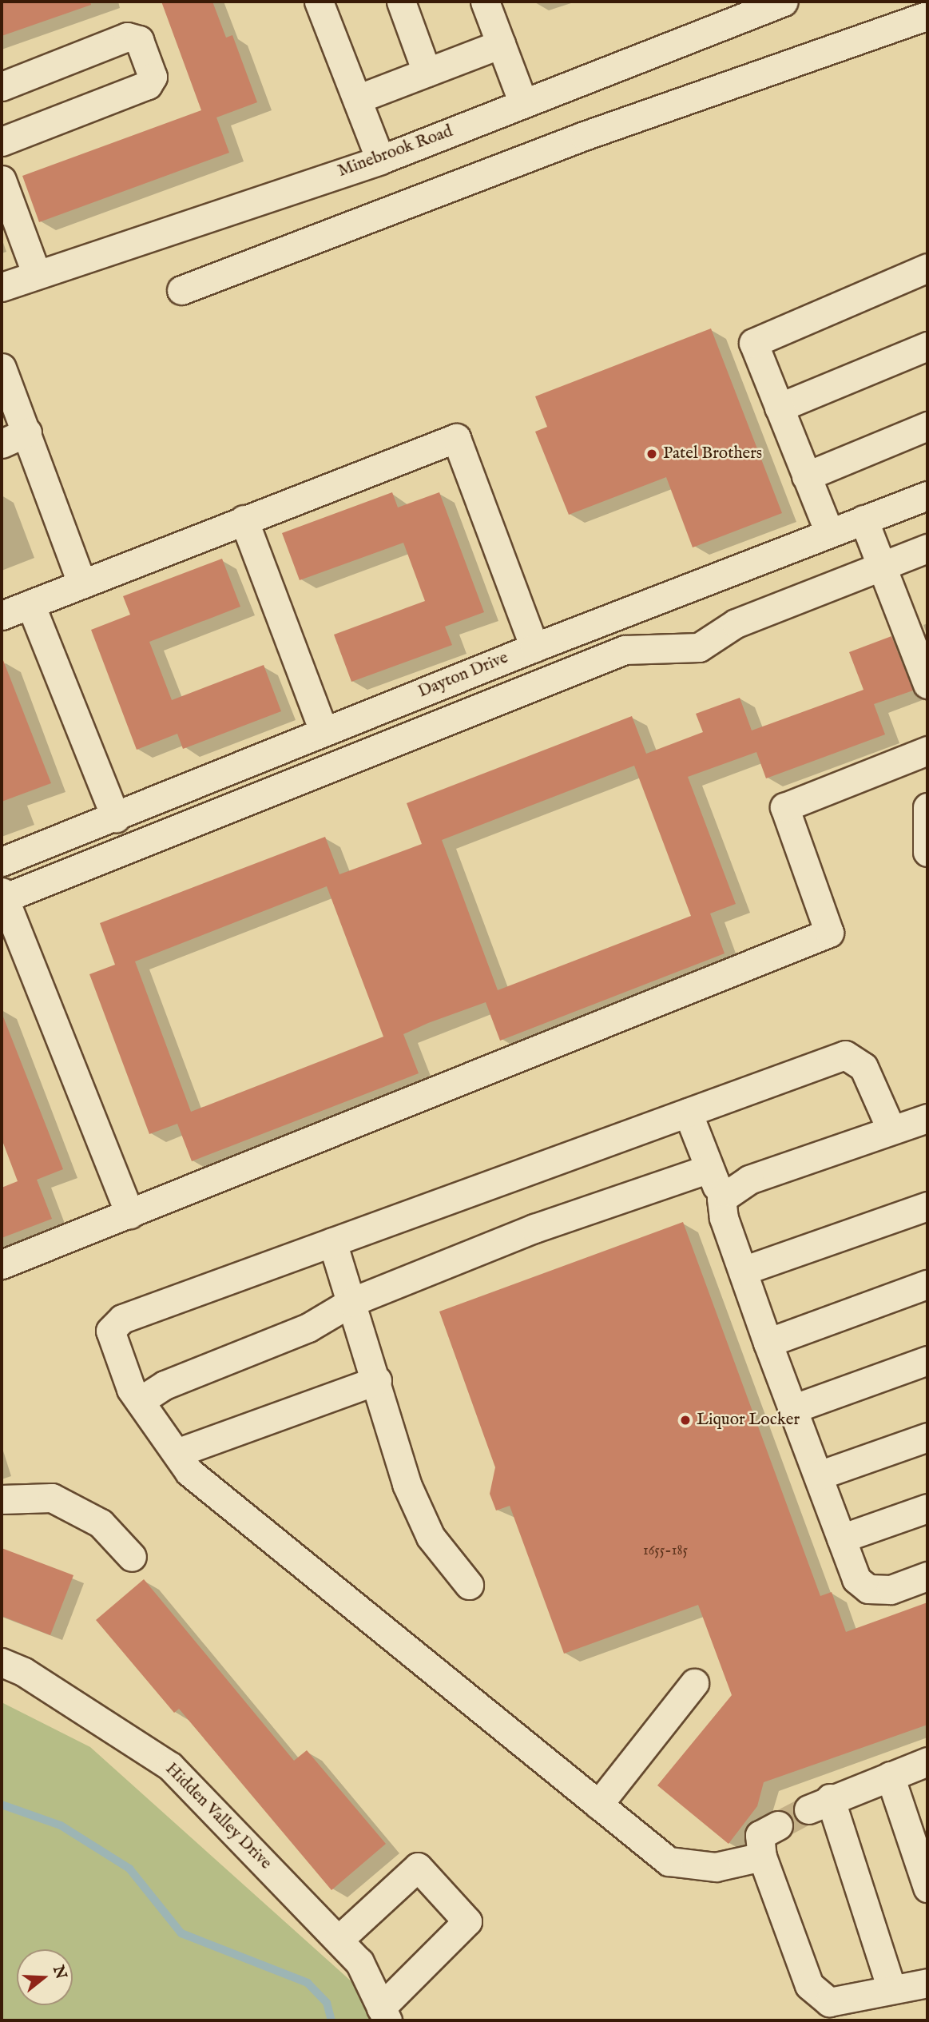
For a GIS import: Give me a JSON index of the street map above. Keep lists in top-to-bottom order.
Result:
{
  "streets": {
    "street": ["Minebrook Road", "Dayton Drive", "Hidden Valley Drive"]
  },
  "places": ["Patel Brothers", "Liquor Locker"],
  "house_numbers": ["1655-185"],
  "north": "right"
}
